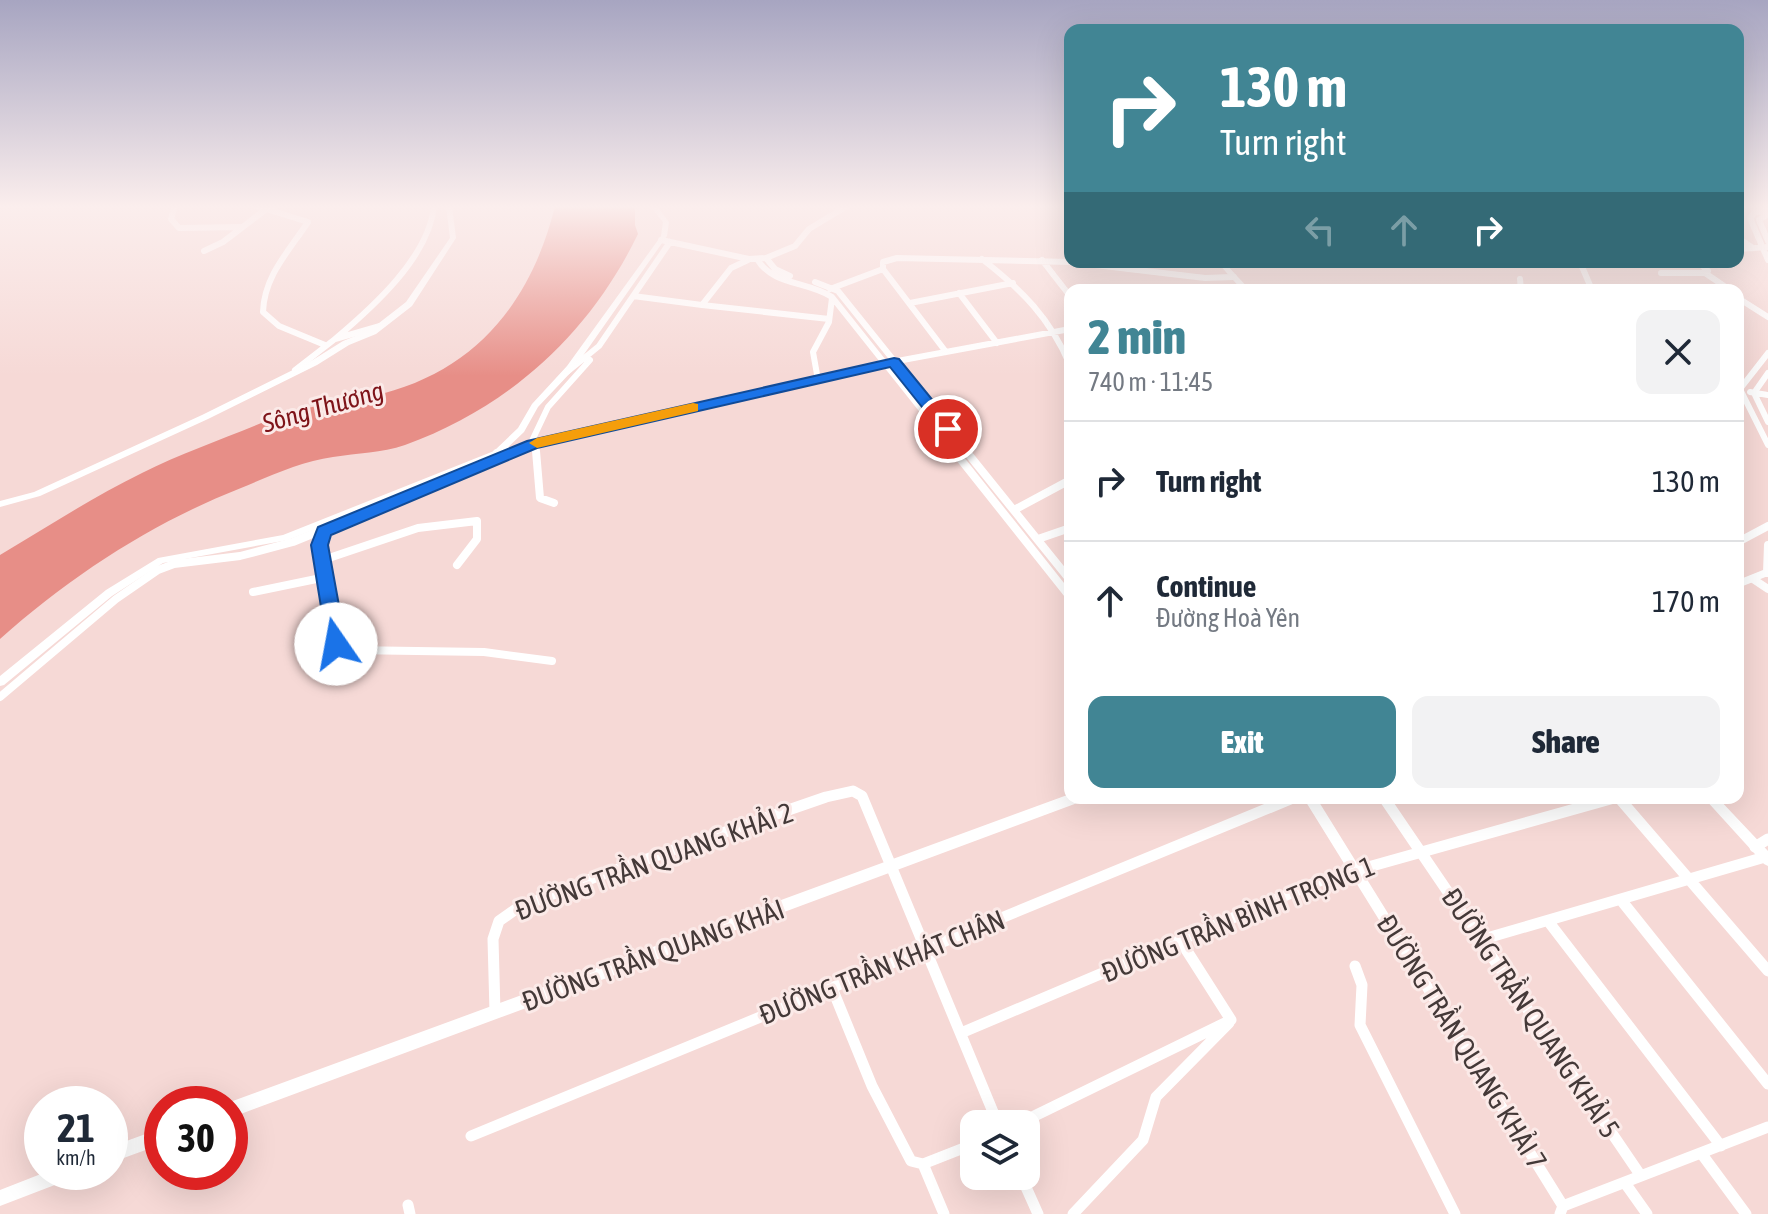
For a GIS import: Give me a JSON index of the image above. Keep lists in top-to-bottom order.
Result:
{
  "streets": {
    "main road": ["ĐƯỜNG TRẦN QUANG KHẢI"],
    "street": [
      "ĐƯỜNG TRẦN QUANG KHẢI 2",
      "ĐƯỜNG TRẦN BÌNH TRỌNG 1",
      "ĐƯỜNG TRẦN KHÁT CHÂN",
      "ĐƯỜNG TRẦN QUANG KHẢI 5",
      "ĐƯỜNG TRẦN QUANG KHẢI 7"
    ]
  },
  "crossings": [
    ["ĐƯỜNG TRẦN QUANG KHẢI 2", "ĐƯỜNG TRẦN QUANG KHẢI"],
    ["ĐƯỜNG TRẦN BÌNH TRỌNG 1", "ĐƯỜNG TRẦN QUANG KHẢI 5"],
    ["ĐƯỜNG TRẦN BÌNH TRỌNG 1", "ĐƯỜNG TRẦN QUANG KHẢI 7"]
  ],
  "water": ["Sông Thương"],
  "page": {
    "turn": ["130 m", "Turn right"],
    "heading": ["2 min", "740 m · 11:45"],
    "list": [
      {
        "name": "Turn right",
        "value": "130 m"
      },
      {
        "name": "Continue",
        "note": "Đường Hoà Yên",
        "value": "170 m"
      }
    ],
    "buttons": ["Exit", "Share"],
    "speed": "21 km/h",
    "limit": "30"
  }
}
